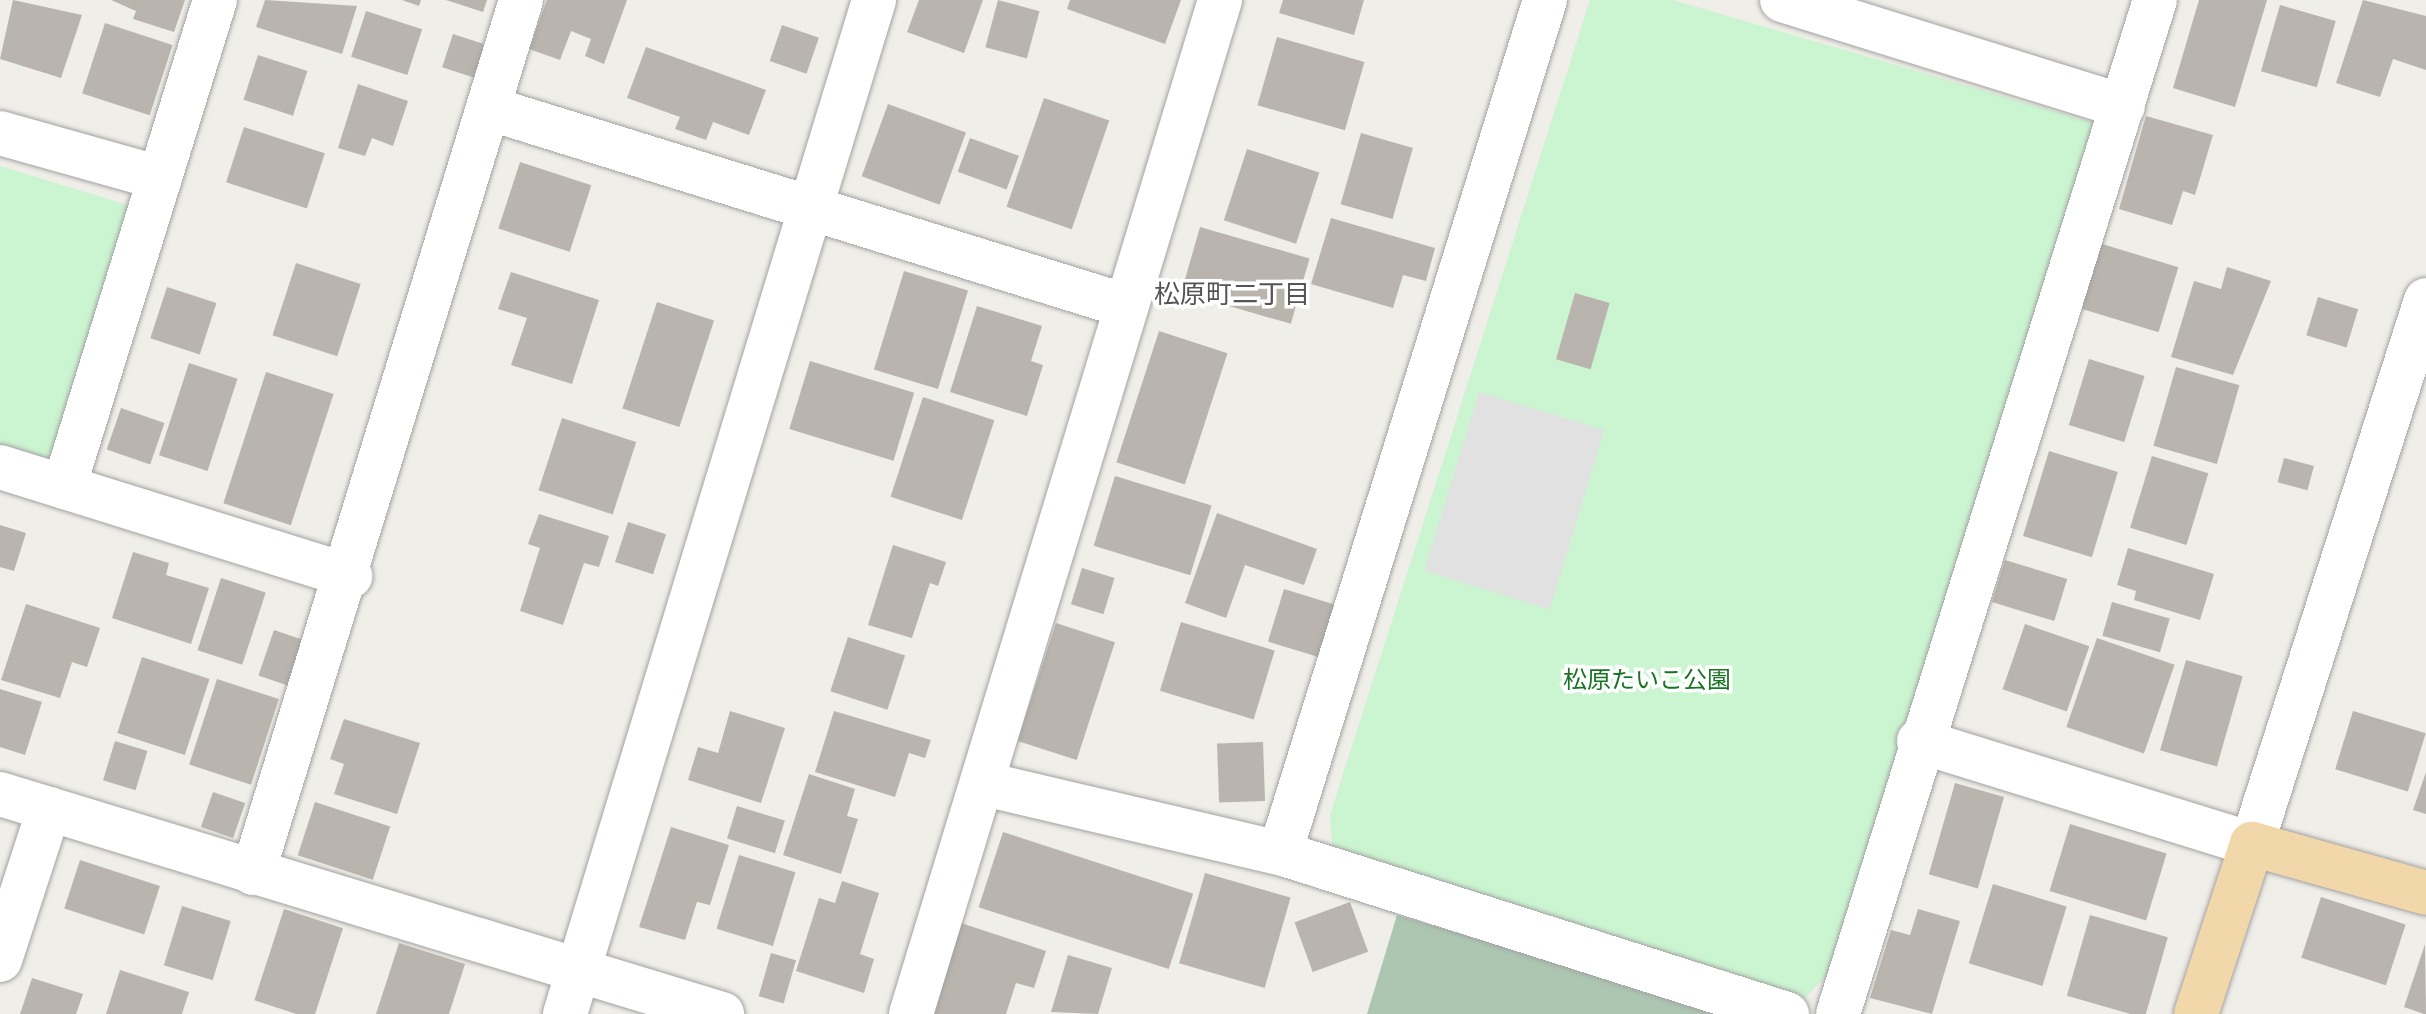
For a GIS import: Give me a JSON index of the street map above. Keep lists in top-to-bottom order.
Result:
{
  "districts": ["松原町二丁目"],
  "parks": ["松原たいこ公園"]
}
